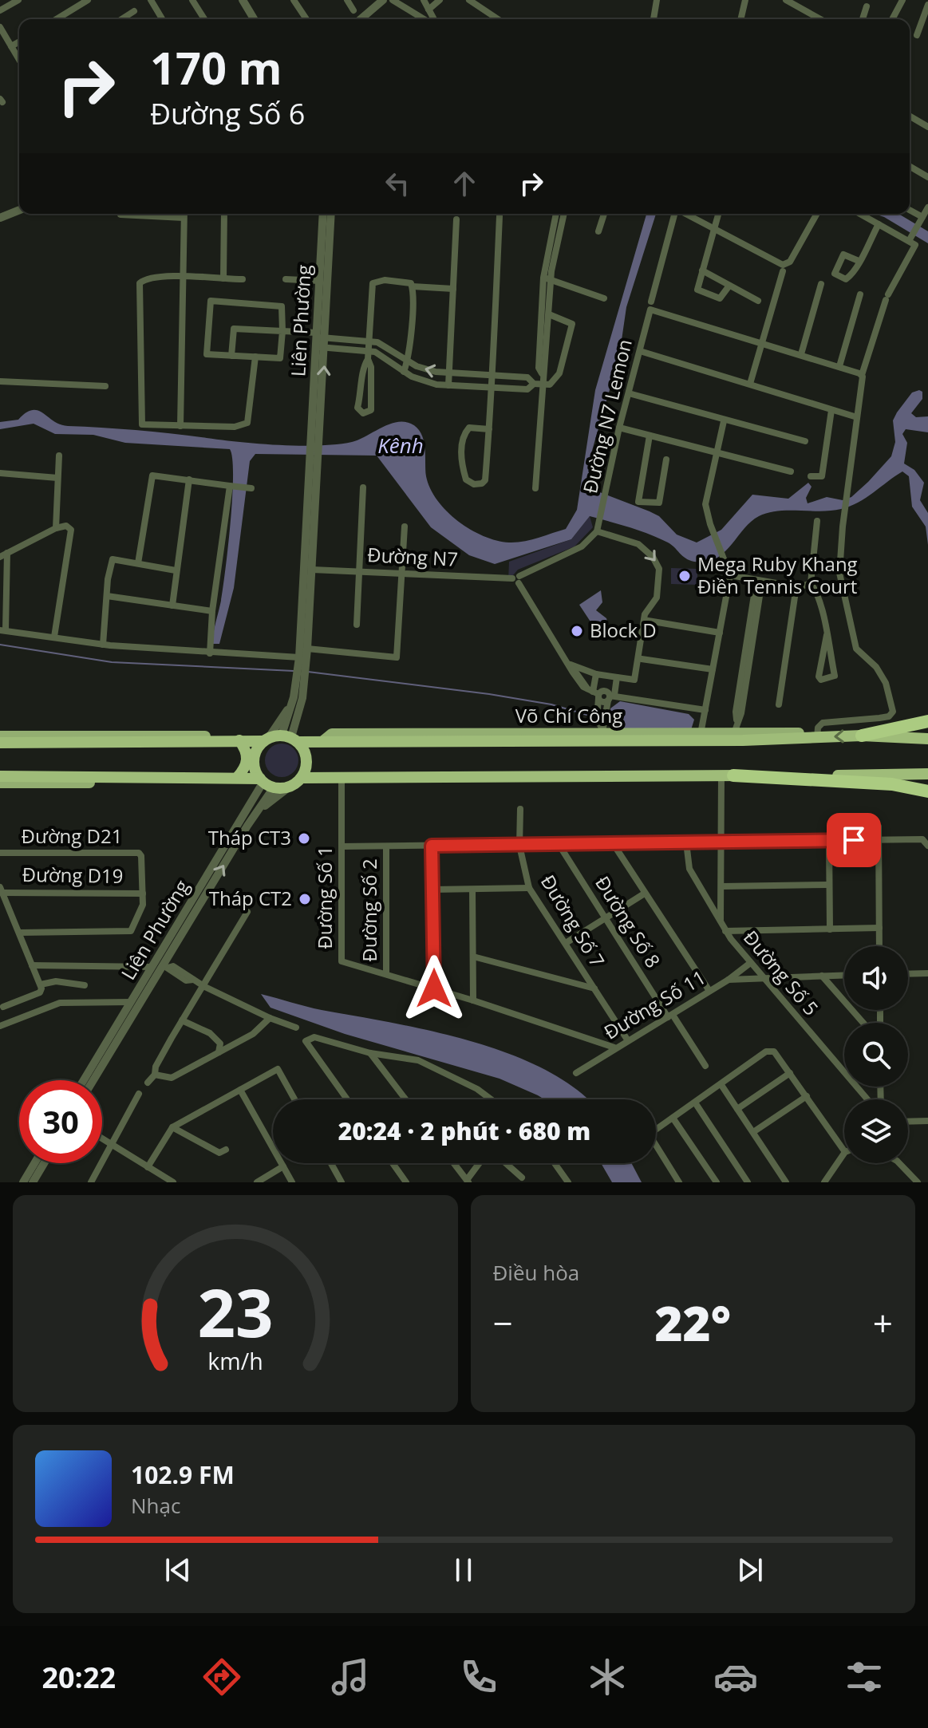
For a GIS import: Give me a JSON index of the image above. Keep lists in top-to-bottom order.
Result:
{
  "streets": {
    "highway": ["Võ Chí Công"],
    "street": [
      "Liên Phường",
      "Đường N7 Lemon",
      "Đường N7",
      "Đường D21",
      "Đường D19",
      "Đường Số 1",
      "Đường Số 2",
      "Đường Số 7",
      "Đường Số 8",
      "Đường Số 5",
      "Đường Số 11"
    ]
  },
  "crossings": [
    ["Liên Phường", "Võ Chí Công"],
    ["Đường D21", "Đường D19"],
    ["Đường Số 1", "Đường Số 2"],
    ["Đường Số 1", "Đường Số 11"],
    ["Đường Số 7", "Đường Số 11"],
    ["Đường Số 8", "Đường Số 11"],
    ["Đường Số 5", "Đường Số 11"]
  ],
  "water": ["Kênh"],
  "places": [
    "Mega Ruby Khang Điền Tennis Court",
    "Block D",
    "Tháp CT3",
    "Tháp CT2"
  ],
  "page": {
    "turn": ["170 m", "Đường Số 6"],
    "limit": "30",
    "trip": "20:24 · 2 phút · 680 m",
    "tile": "Điều hòa",
    "heat": ["−", "22°", "+"],
    "song": ["102.9 FM", "Nhạc"],
    "tabs": "20:22",
    "gauge": ["23", "km/h"]
  }
}
